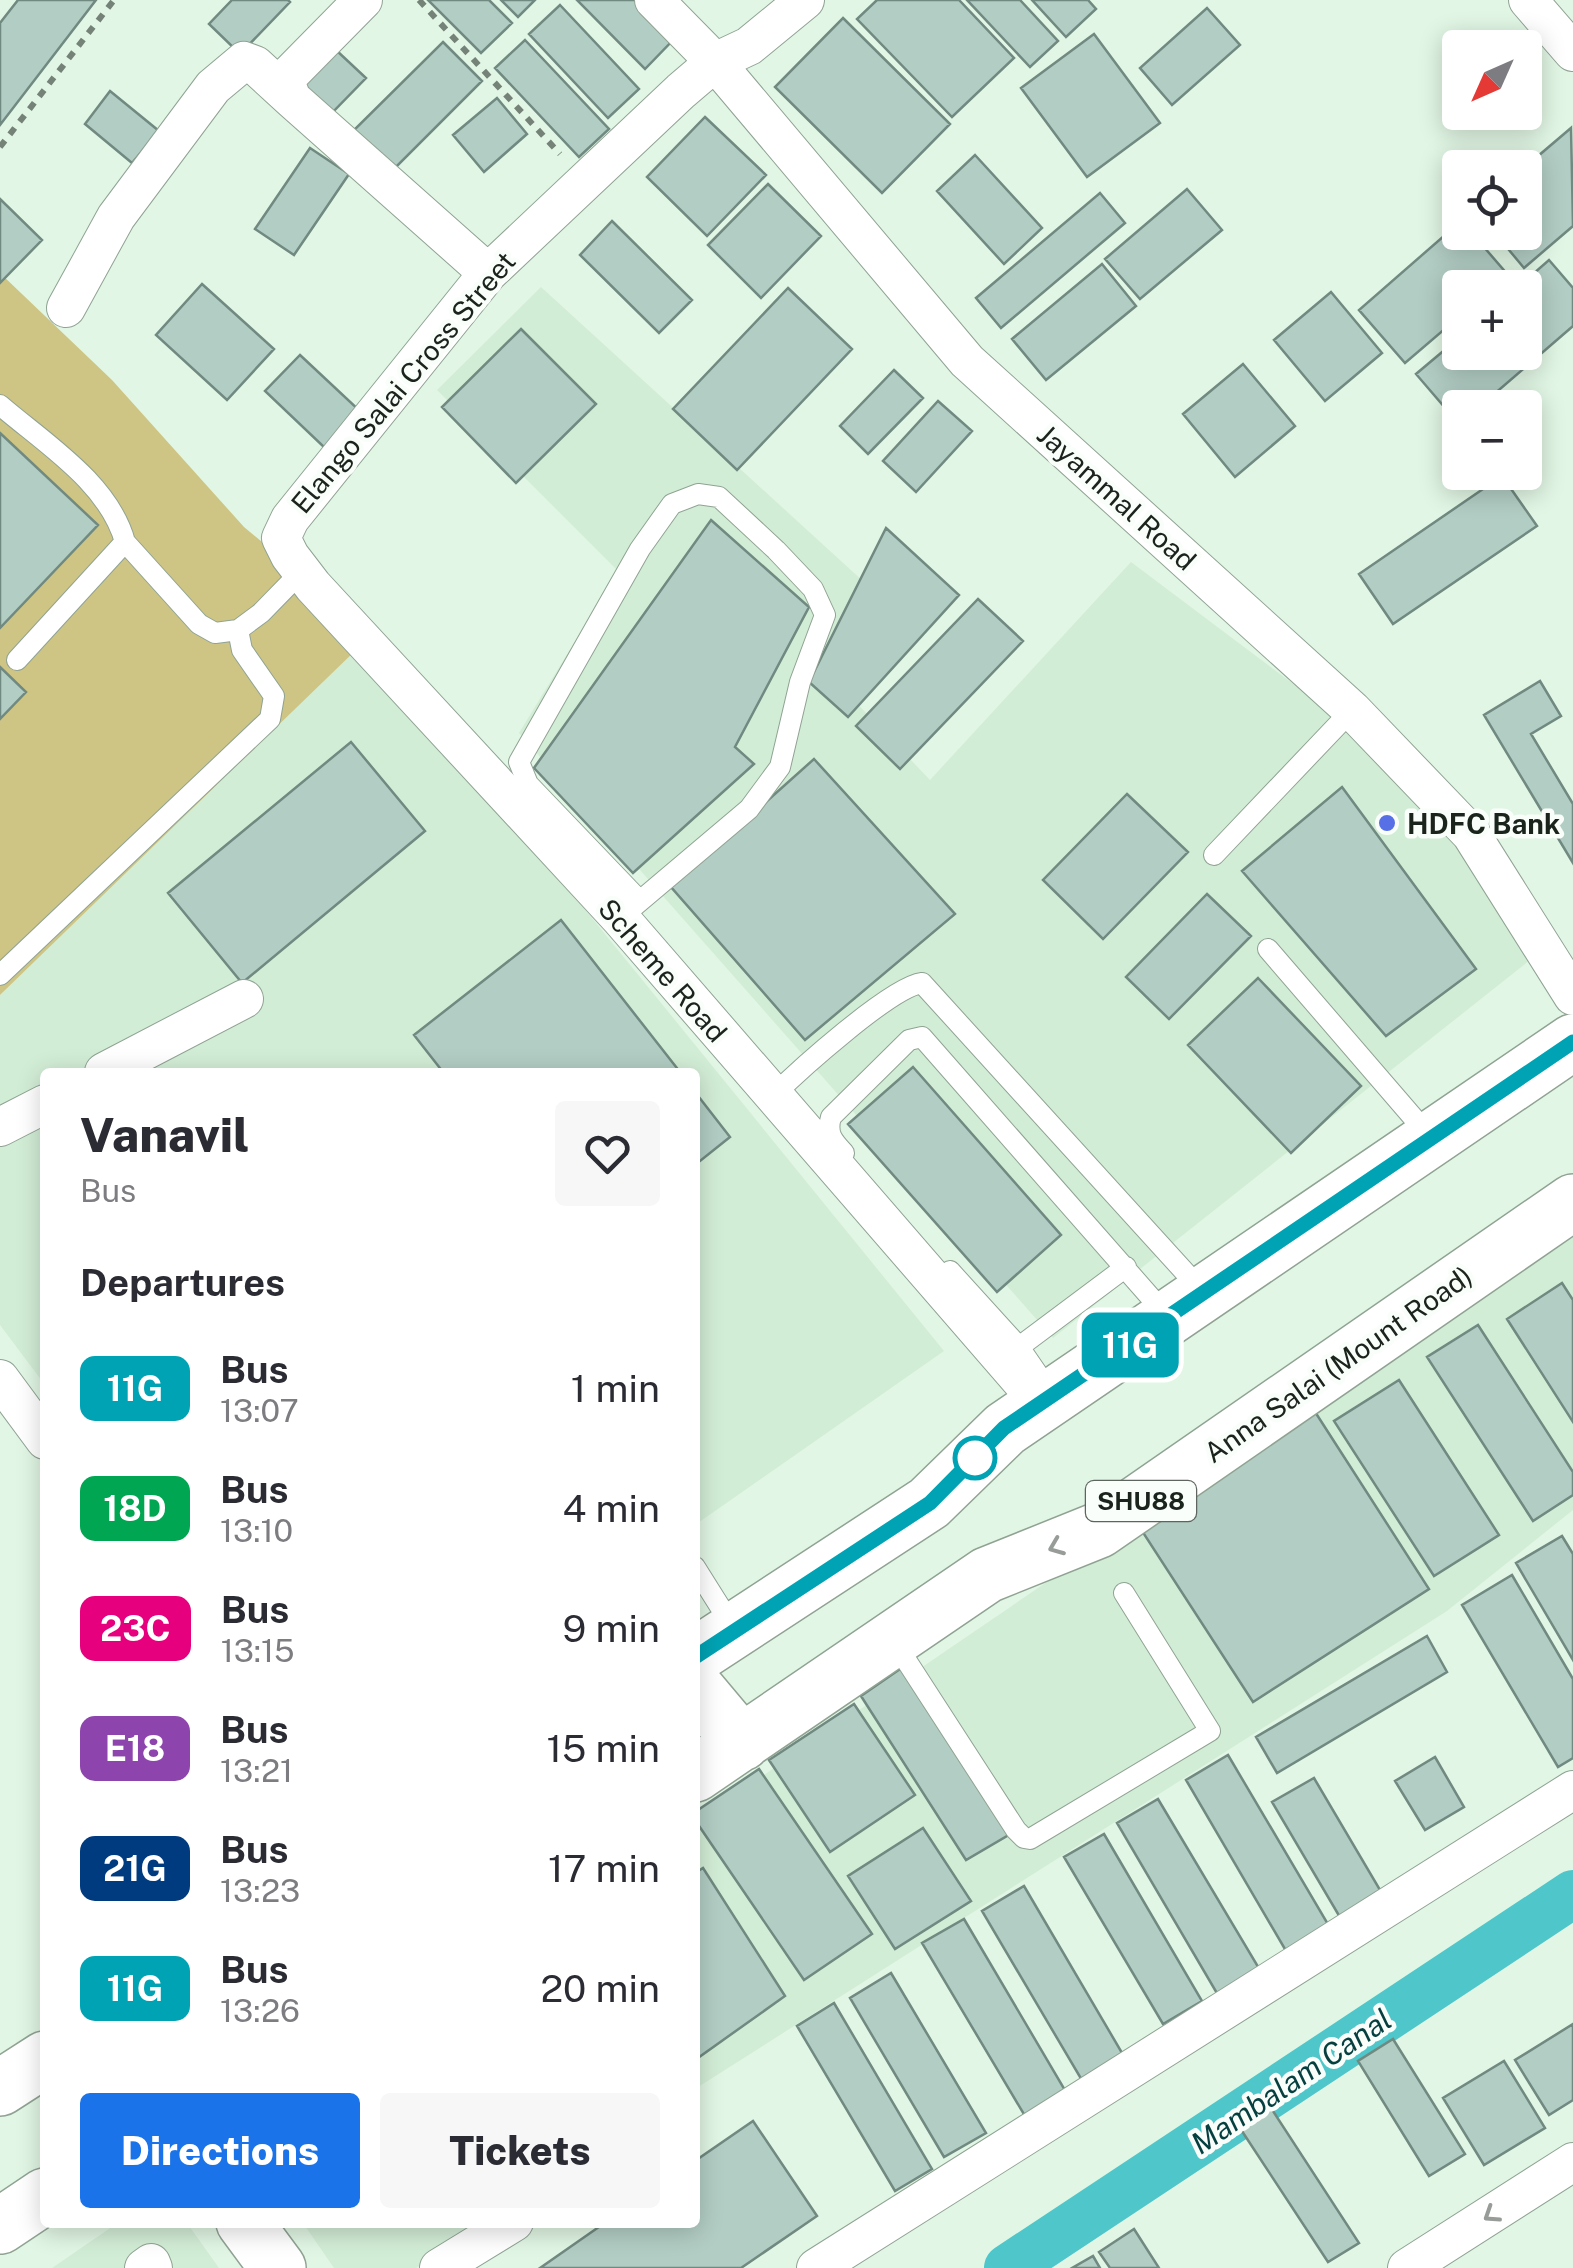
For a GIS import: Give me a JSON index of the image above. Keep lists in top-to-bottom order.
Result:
{
  "streets": {
    "main road": ["Anna Salai (Mount Road)", "SHU88"],
    "street": ["Elango Salai Cross Street", "Jayammal Road", "Scheme Road"]
  },
  "crossings": [
    ["Elango Salai Cross Street", "Jayammal Road"],
    ["Elango Salai Cross Street", "Scheme Road"]
  ],
  "water": ["Mambalam Canal"],
  "places": ["HDFC Bank"],
  "lines": ["bus line 11G"],
  "north": "bottom left",
  "page": {
    "on_map": "11G",
    "map_buttons": ["+", "−"],
    "heading": [
      ["Vanavil", "Bus"],
      "Departures"
    ],
    "list": [
      {
        "mark": "11G",
        "name": "Bus",
        "note": "13:07",
        "value": "1 min"
      },
      {
        "mark": "18D",
        "name": "Bus",
        "note": "13:10",
        "value": "4 min"
      },
      {
        "mark": "23C",
        "name": "Bus",
        "note": "13:15",
        "value": "9 min"
      },
      {
        "mark": "E18",
        "name": "Bus",
        "note": "13:21",
        "value": "15 min"
      },
      {
        "mark": "21G",
        "name": "Bus",
        "note": "13:23",
        "value": "17 min"
      },
      {
        "mark": "11G",
        "name": "Bus",
        "note": "13:26",
        "value": "20 min"
      }
    ],
    "buttons": ["Directions", "Tickets"]
  }
}
